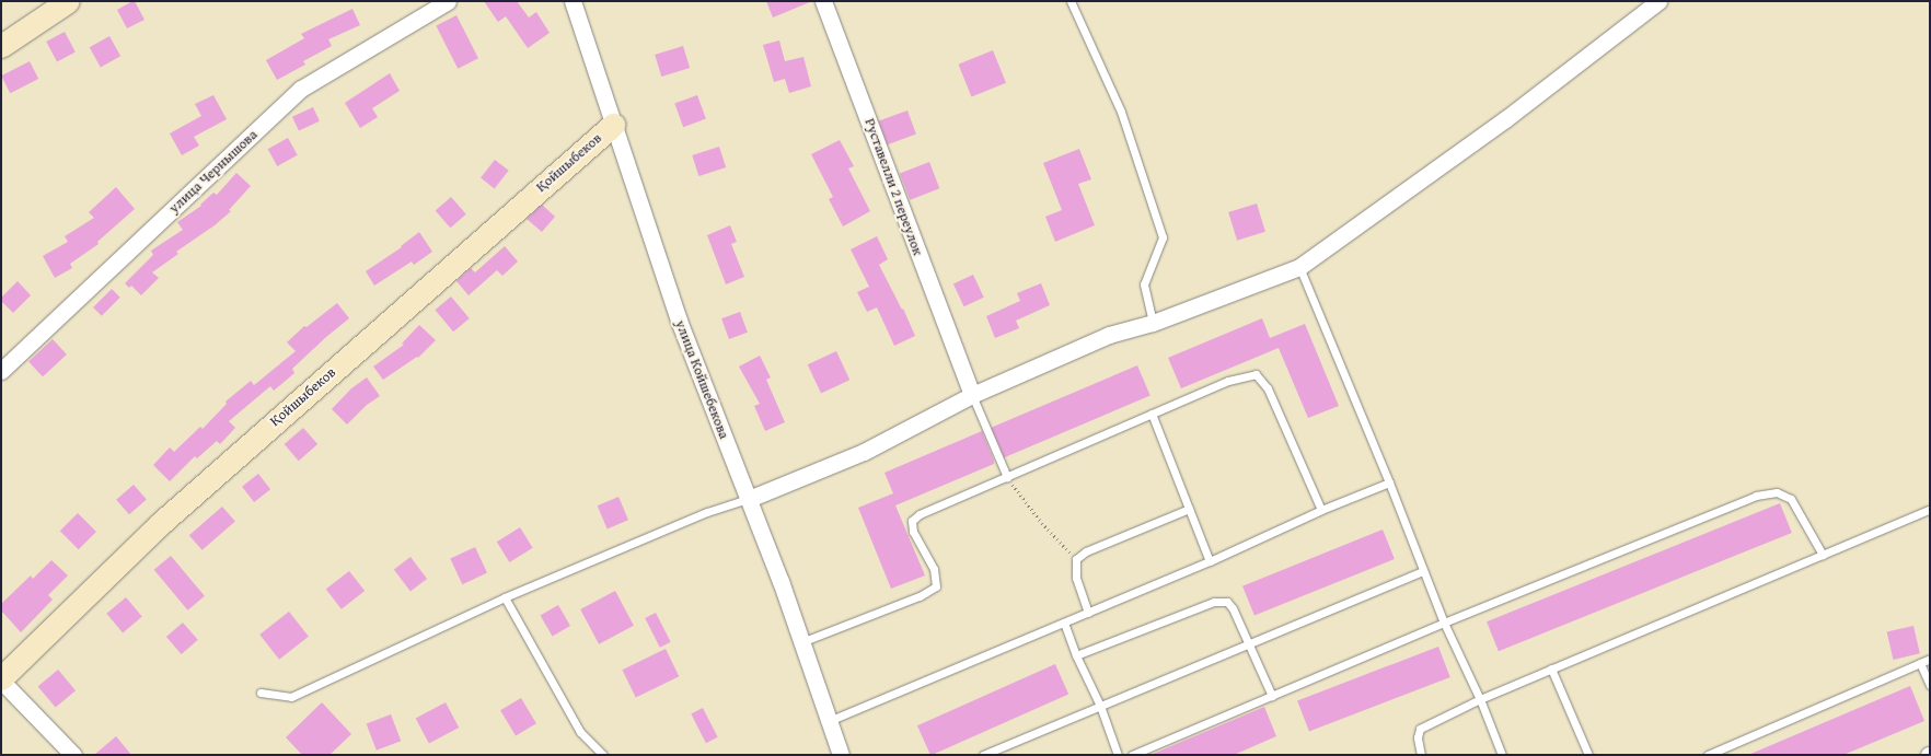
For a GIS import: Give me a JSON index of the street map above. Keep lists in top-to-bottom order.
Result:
{
  "streets": {
    "street": [
      "Қойшыбеков",
      "улица Чернышова",
      "Руставелли 2 переулок",
      "улица Койшебекова"
    ]
  },
  "crossings": [
    ["Қойшыбеков", "улица Койшебекова"]
  ]
}
